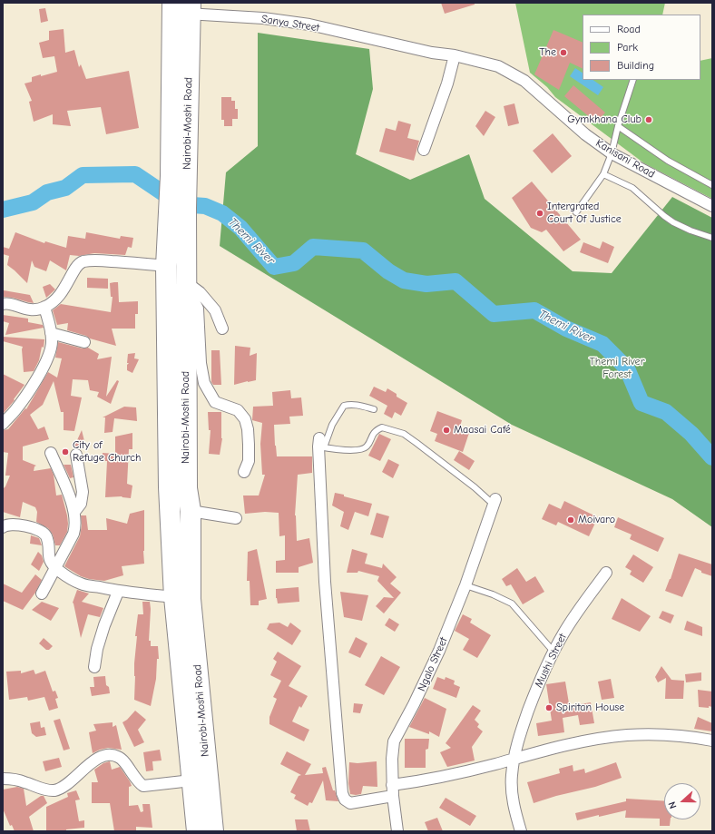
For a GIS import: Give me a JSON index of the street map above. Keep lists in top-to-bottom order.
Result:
{
  "streets": {
    "highway": ["Nairobi-Moshi Road"],
    "street": [
      "Sanya Street",
      "Kanisani Road",
      "Mushi Street",
      "Ngalo Street"
    ]
  },
  "crossings": [
    ["Sanya Street", "Nairobi-Moshi Road"],
    ["Sanya Street", "Kanisani Road"]
  ],
  "water": ["Themi River"],
  "parks": ["Themi River Forest"],
  "places": [
    "The",
    "Gymkhana Club",
    "Intergrated Court Of Justice",
    "Maasai Café",
    "City of Refuge Church",
    "Moivaro",
    "Spiritan House"
  ],
  "legend": ["Road", "Park", "Building"],
  "north": "left"
}
